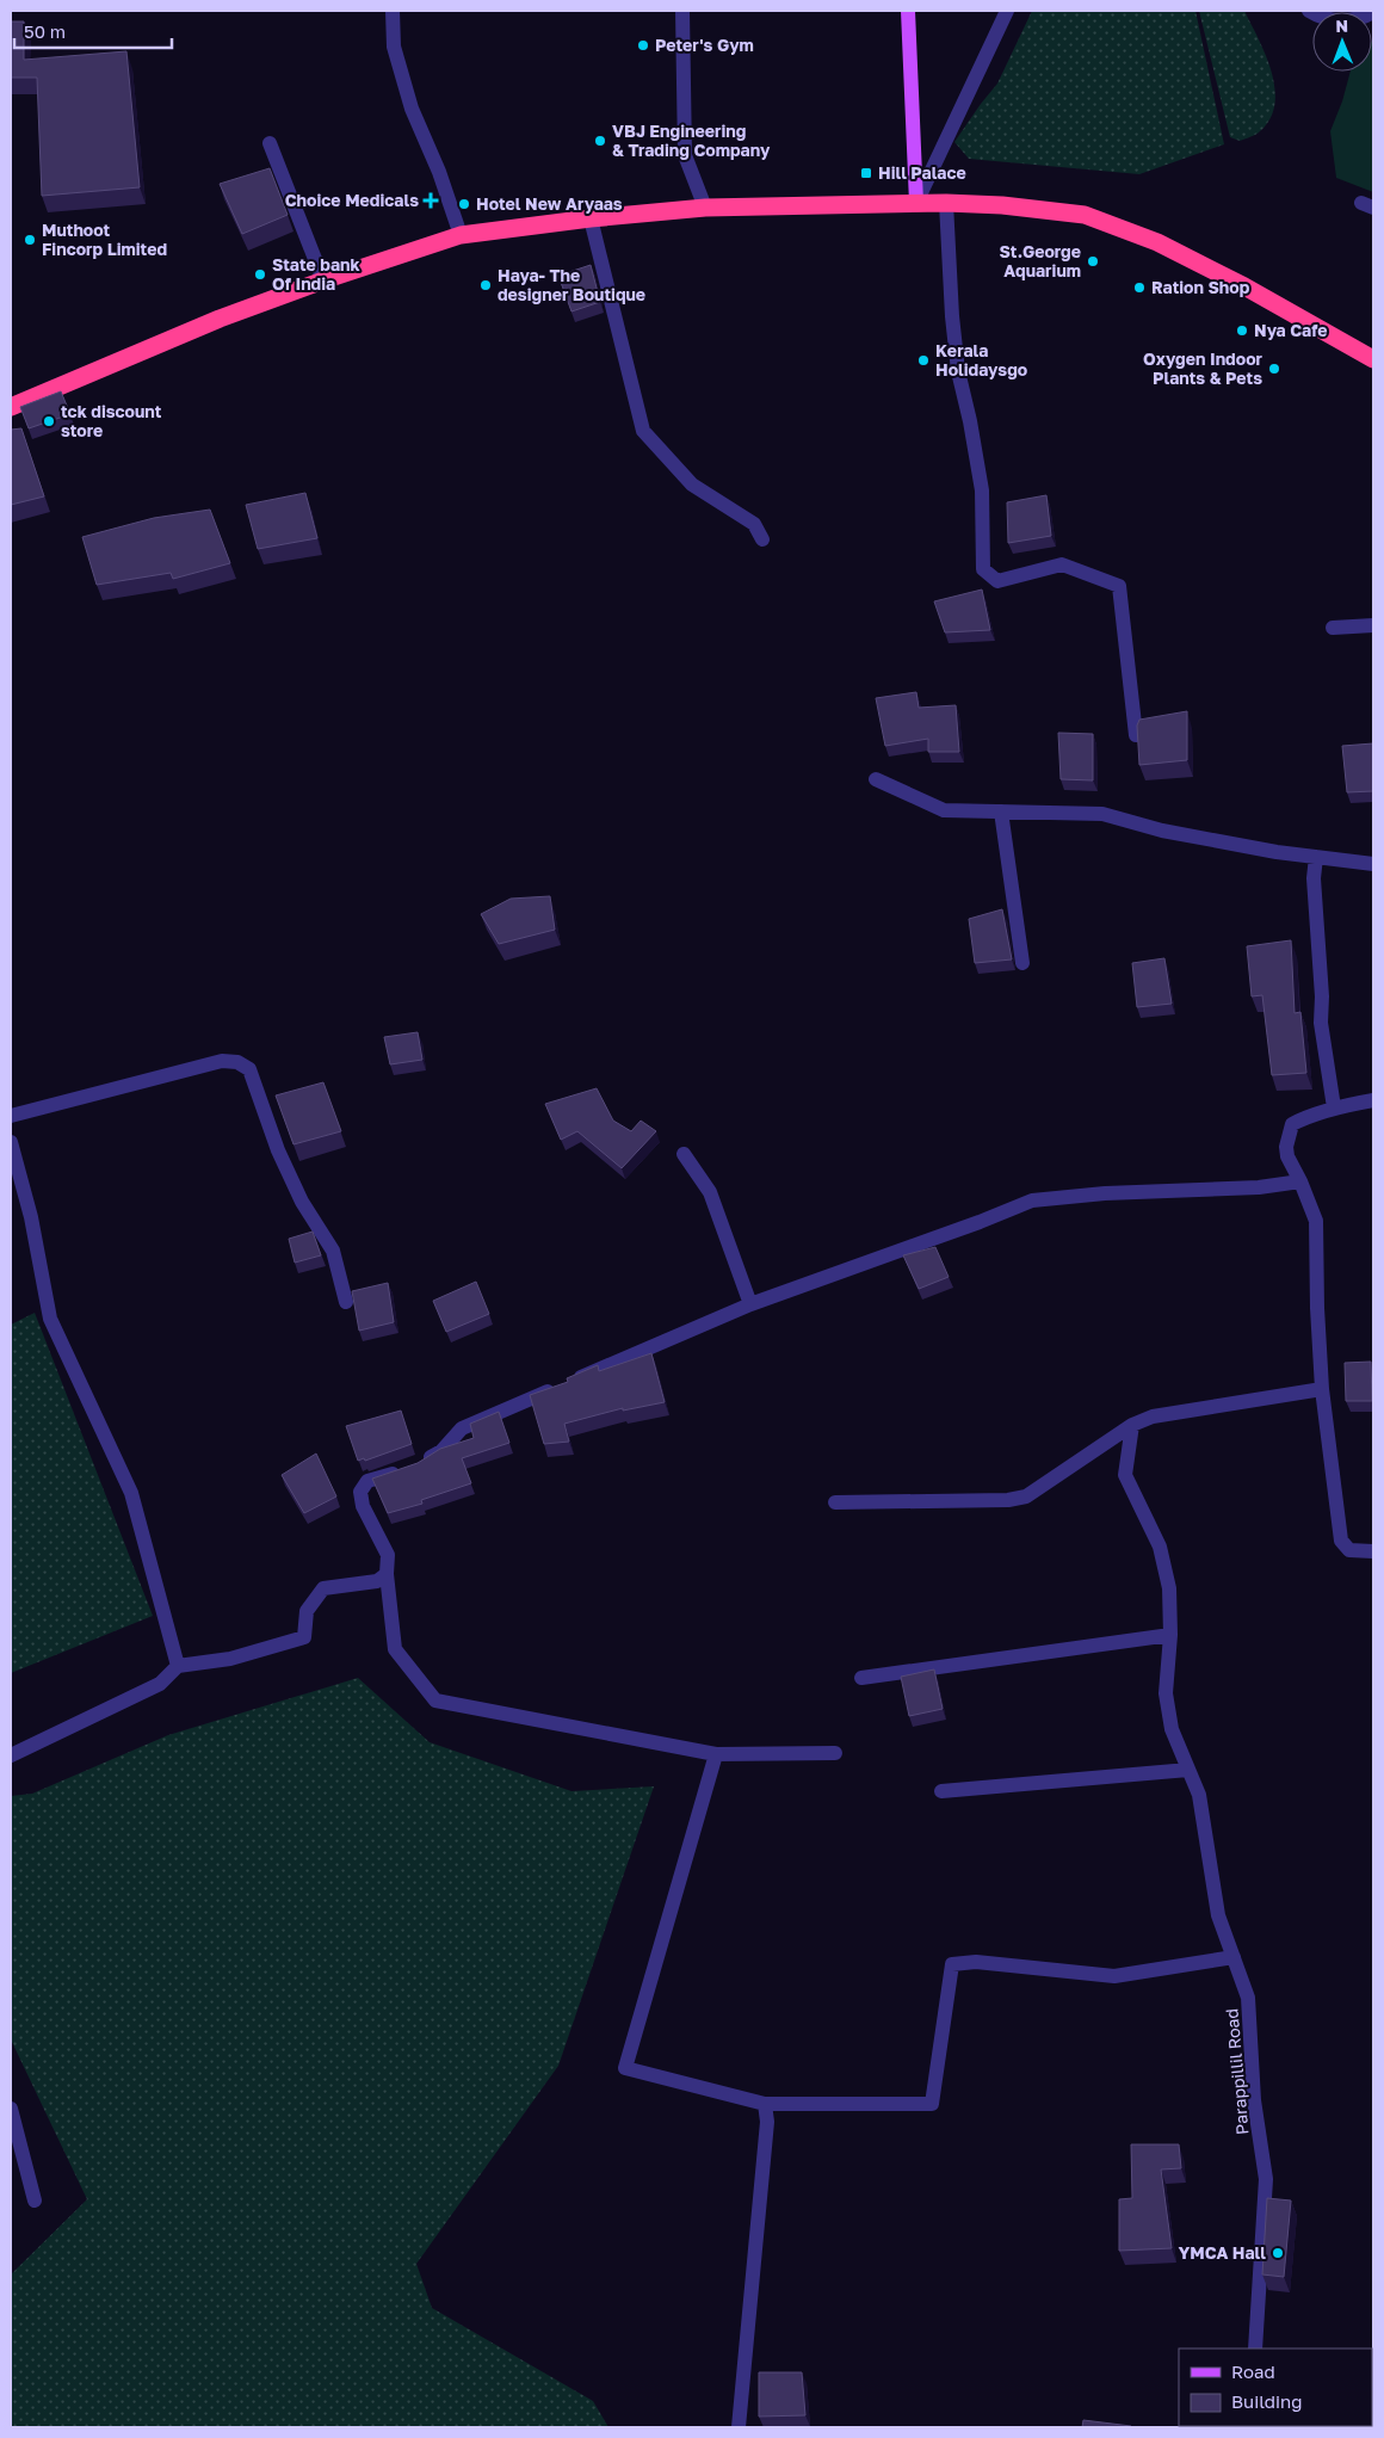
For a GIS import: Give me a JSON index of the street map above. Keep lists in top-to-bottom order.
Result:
{
  "streets": {
    "street": ["Parappillil Road"]
  },
  "places": {
    "other": [
      "Peter's Gym",
      "VBJ Engineering & Trading Company",
      "Hotel New Aryaas",
      "Muthoot Fincorp Limited",
      "St.George Aquarium",
      "State bank Of India",
      "Haya- The designer Boutique",
      "Ration Shop",
      "Nya Cafe",
      "Kerala Holidaysgo",
      "Oxygen Indoor Plants & Pets",
      "tck discount store",
      "YMCA Hall"
    ],
    "transit": ["Hill Palace"],
    "health": ["Choice Medicals"]
  },
  "legend": ["Road", "Building"],
  "scale_bar": "50 m",
  "north": "top"
}
